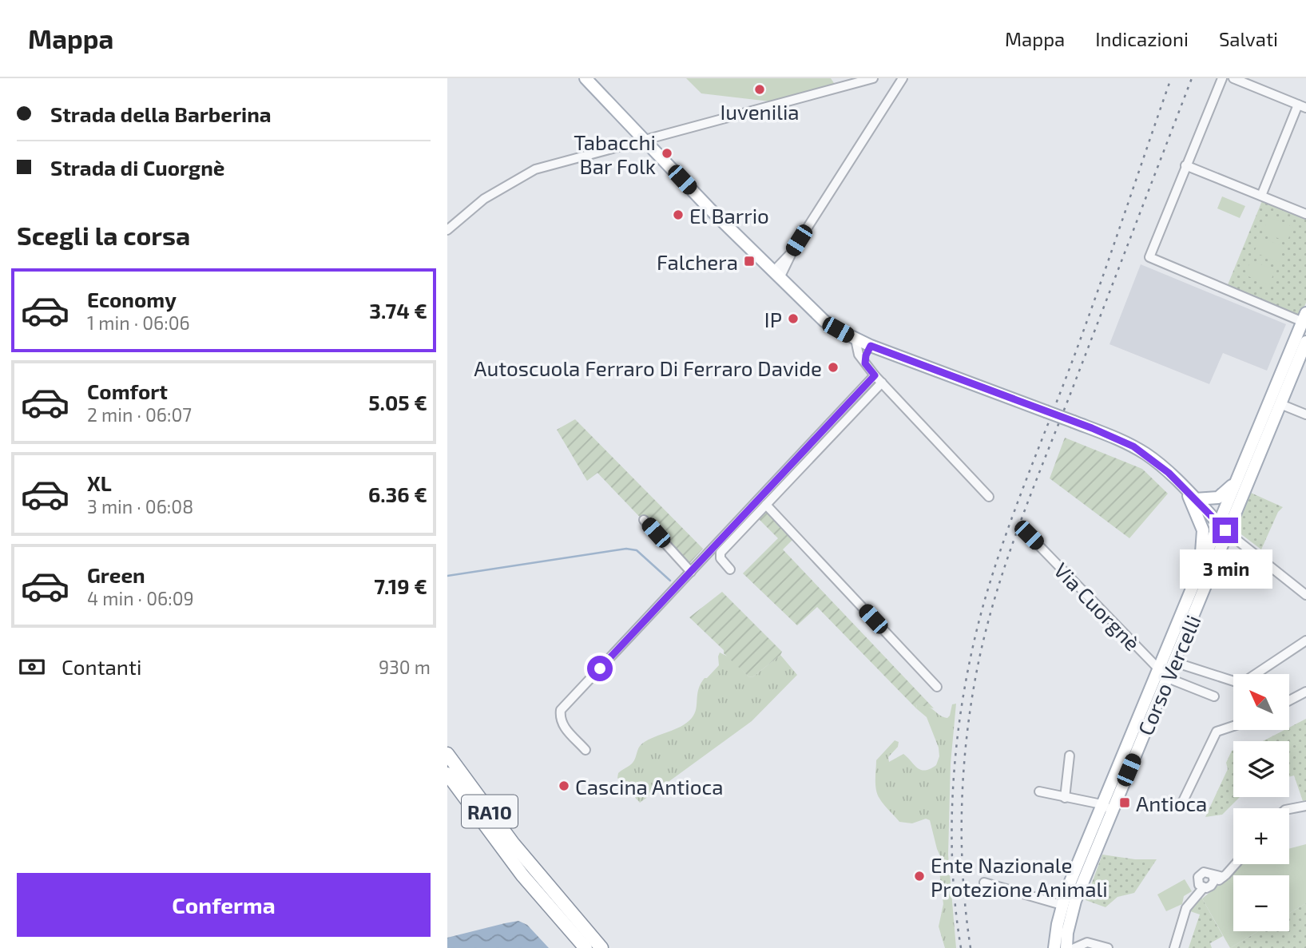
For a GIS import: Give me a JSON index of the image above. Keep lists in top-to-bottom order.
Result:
{
  "streets": {
    "highway": ["RA10"],
    "main road": ["Corso Vercelli"],
    "street": ["Via Cuorgnè"]
  },
  "crossings": [
    ["Via Cuorgnè", "Corso Vercelli"]
  ],
  "places": {
    "other": [
      "Iuvenilia",
      "Tabacchi Bar Folk",
      "El Barrio",
      "IP",
      "Autoscuola Ferraro Di Ferraro Davide",
      "Cascina Antioca",
      "Ente Nazionale Protezione Animali"
    ],
    "transit": ["Falchera", "Antioca"]
  },
  "north": "top left",
  "page": {
    "header": "Mappa",
    "nav": ["Mappa", "Indicazioni", "Salvati"],
    "banner": ["Strada della Barberina", "Strada di Cuorgnè"],
    "heading": "Scegli la corsa",
    "list": [
      {
        "name": "Economy",
        "note": "1 min · 06:06",
        "value": "3.74 €"
      },
      {
        "name": "Comfort",
        "note": "2 min · 06:07",
        "value": "5.05 €"
      },
      {
        "name": "XL",
        "note": "3 min · 06:08",
        "value": "6.36 €"
      },
      {
        "name": "Green",
        "note": "4 min · 06:09",
        "value": "7.19 €"
      }
    ],
    "bubble": "3 min",
    "pay": ["Contanti", "930 m"],
    "map_buttons": ["+", "−"],
    "buttons": "Conferma"
  }
}
